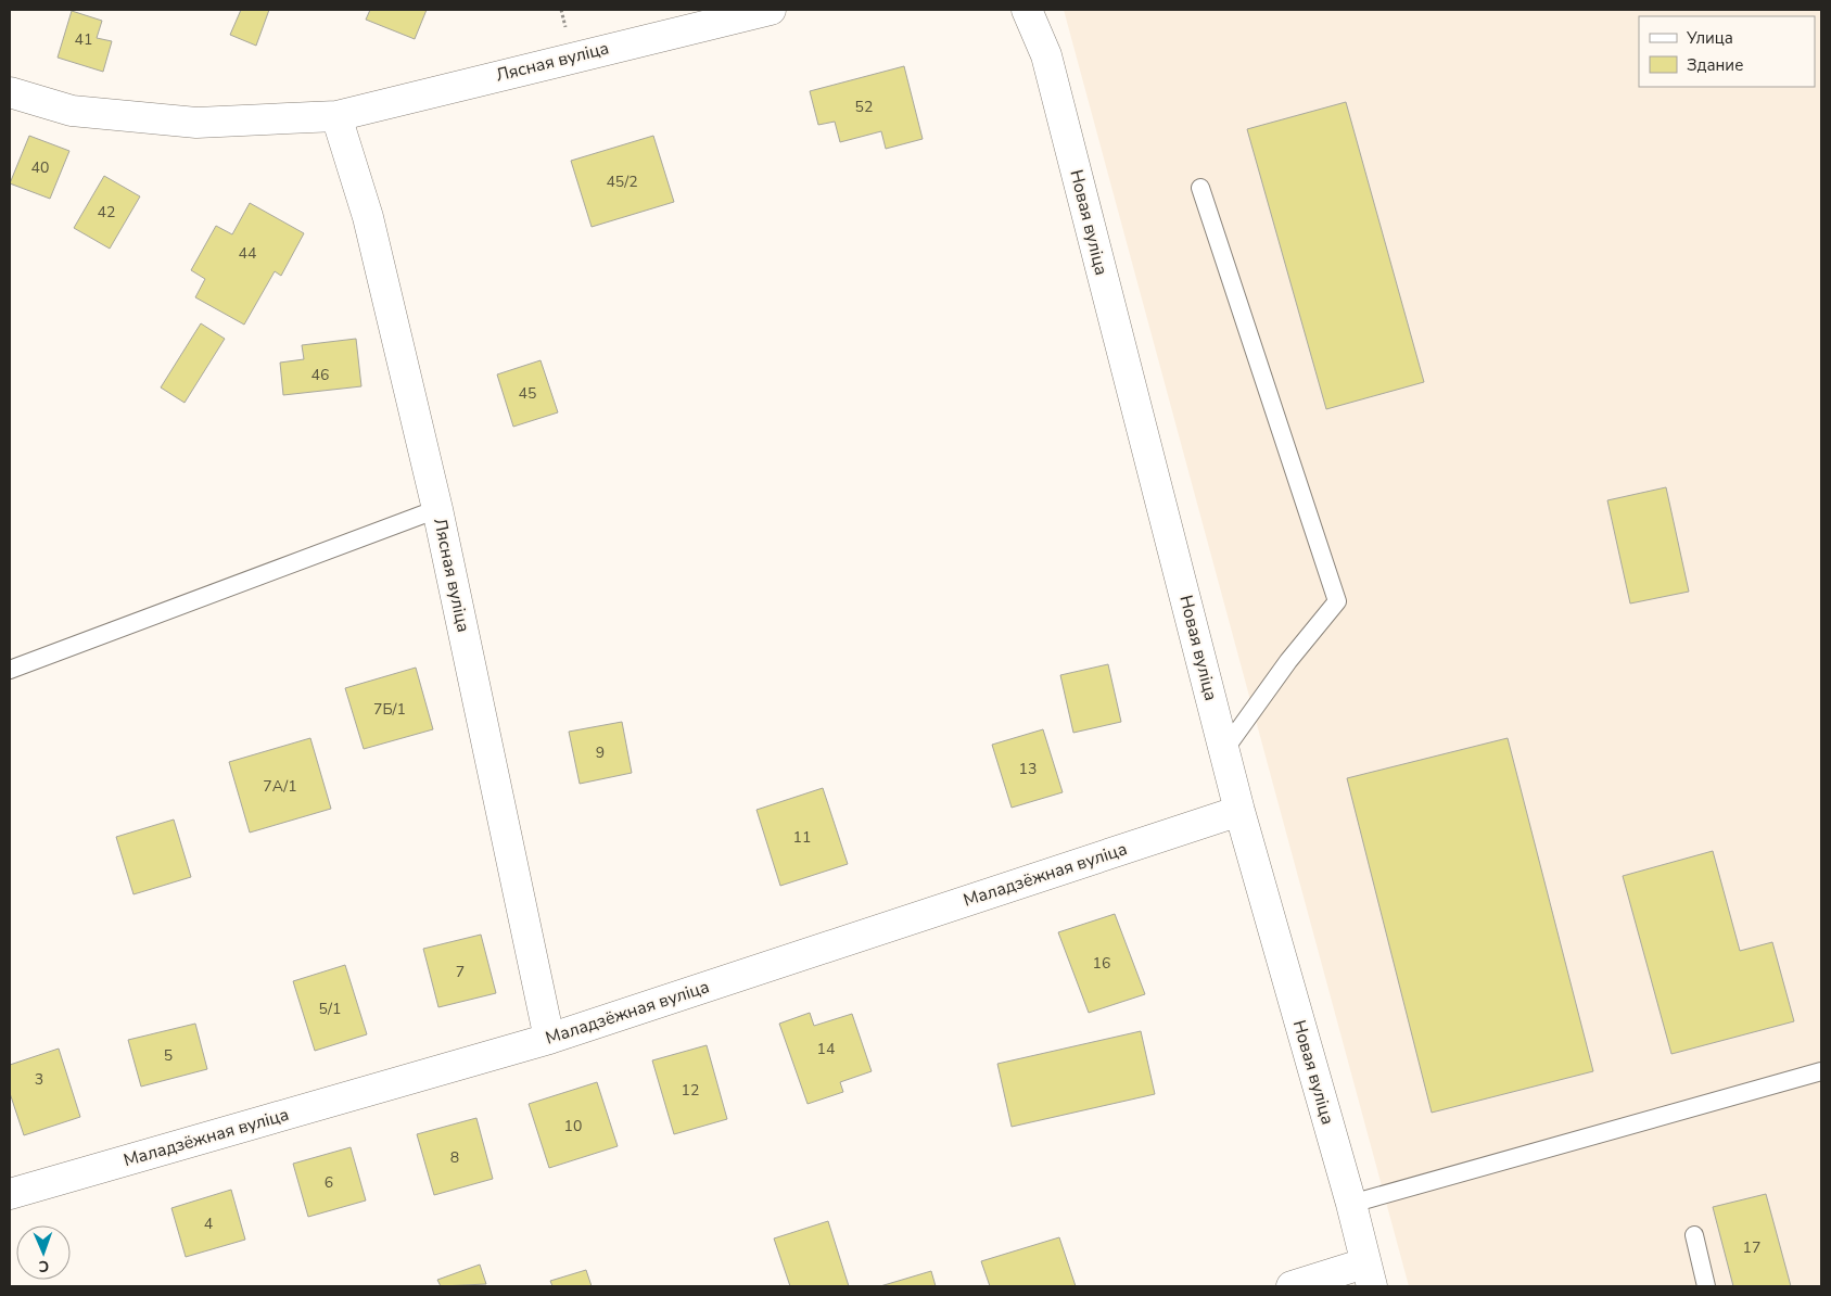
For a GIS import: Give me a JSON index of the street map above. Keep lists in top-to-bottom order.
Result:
{
  "streets": {
    "street": ["Лясная вуліца", "Новая вуліца", "Маладзёжная вуліца"]
  },
  "crossings": [
    ["Лясная вуліца", "Маладзёжная вуліца"],
    ["Новая вуліца", "Маладзёжная вуліца"]
  ],
  "house_numbers": [
    "41",
    "52",
    "40",
    "45/2",
    "42",
    "44",
    "46",
    "45",
    "7Б/1",
    "9",
    "13",
    "7A/1",
    "11",
    "16",
    "7",
    "5/1",
    "14",
    "5",
    "3",
    "12",
    "10",
    "8",
    "6",
    "4",
    "17"
  ],
  "legend": ["Улица", "Здание"],
  "north": "bottom"
}
